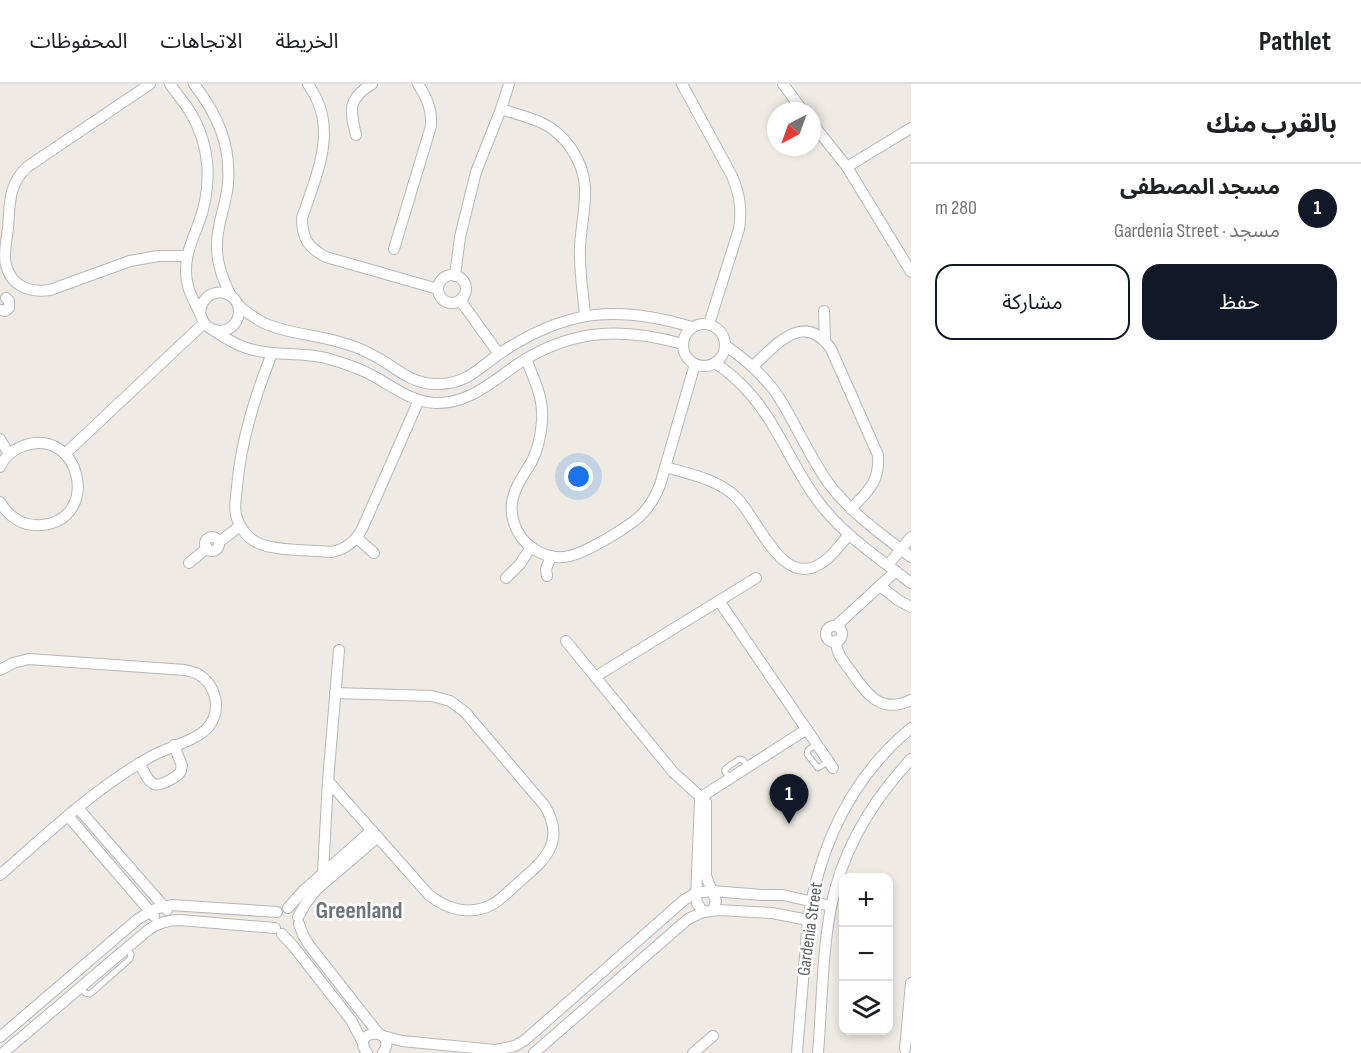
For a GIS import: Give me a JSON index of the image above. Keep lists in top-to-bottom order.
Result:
{
  "streets": {
    "street": ["Gardenia Street"]
  },
  "districts": ["Greenland"],
  "north": "bottom left",
  "page": {
    "header": "Pathlet",
    "nav": ["الخريطة", "الاتجاهات", "المحفوظات"],
    "heading": "بالقرب منك",
    "list": [
      {
        "mark": "1",
        "name": "مسجد المصطفى",
        "note": "مسجد · Gardenia Street",
        "value": "280 m"
      }
    ],
    "buttons": ["حفظ", "مشاركة"],
    "pins": "1",
    "map_buttons": ["+", "−"]
  }
}
